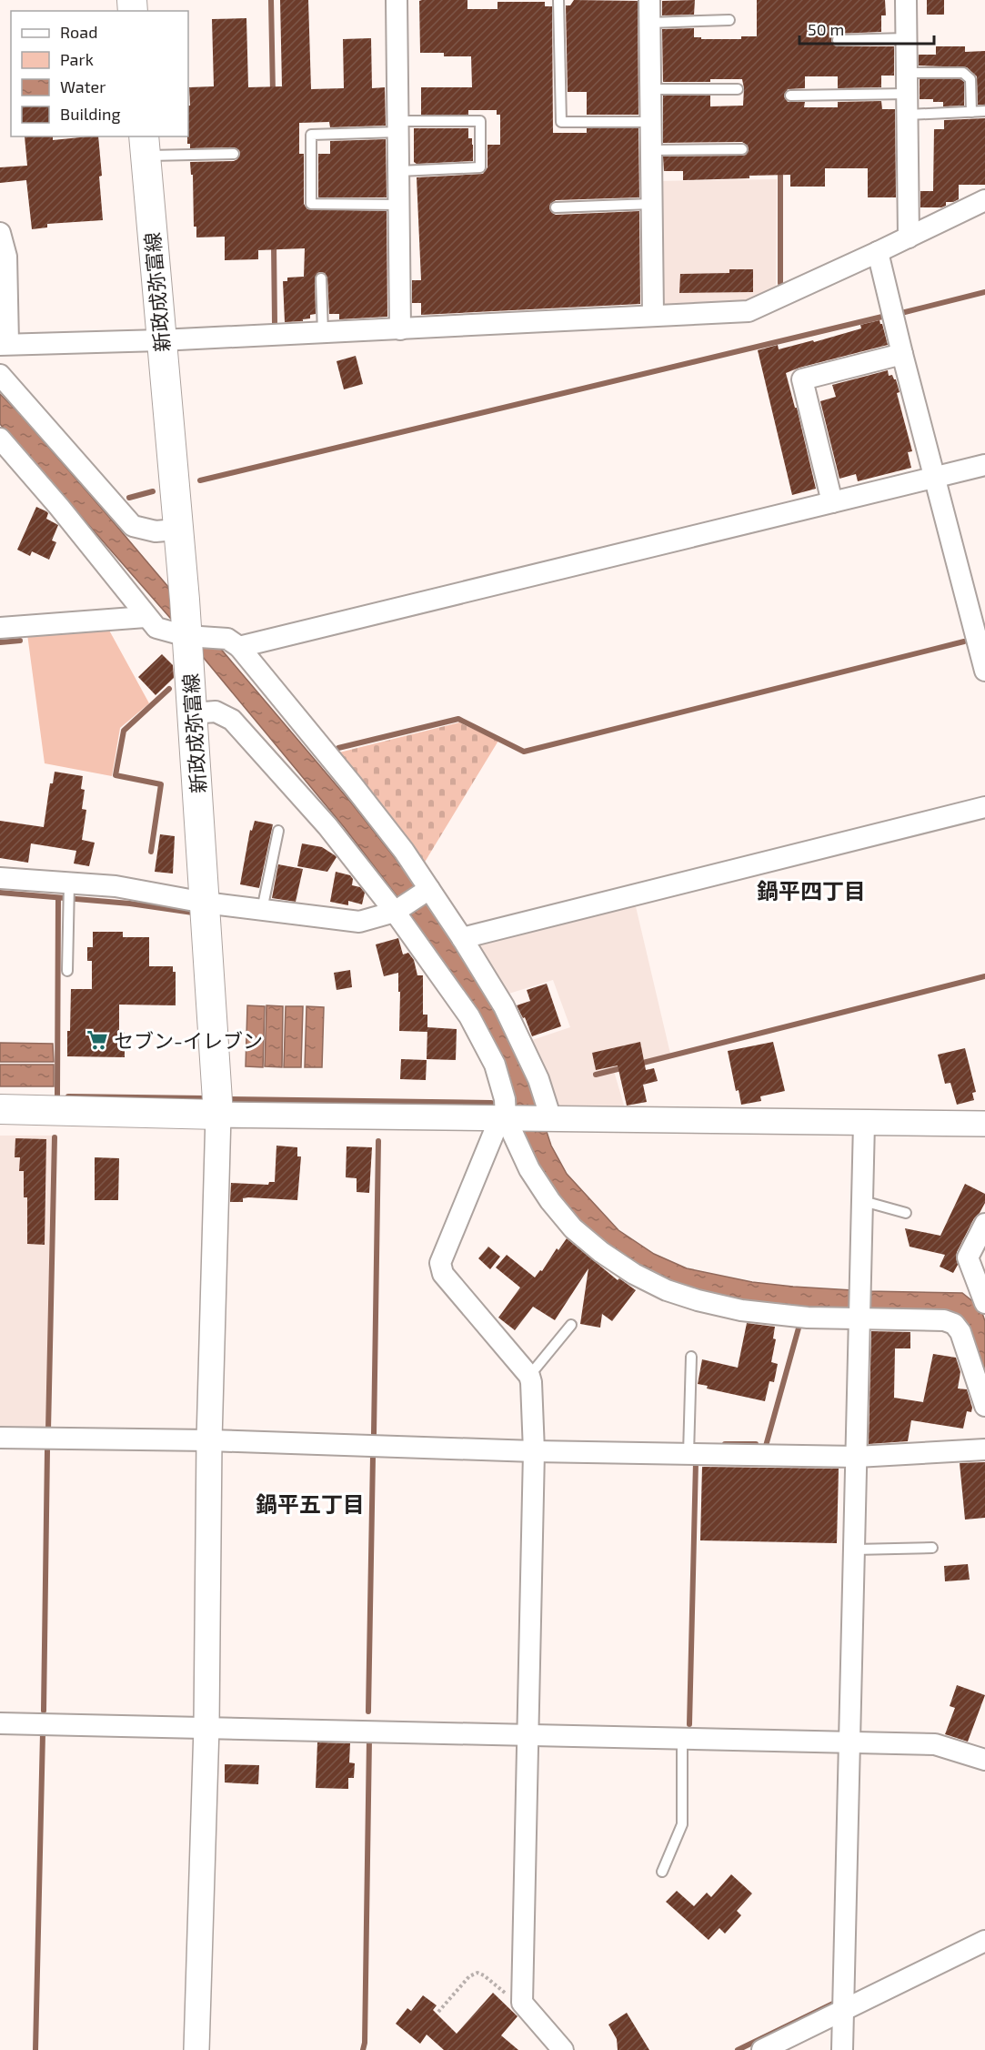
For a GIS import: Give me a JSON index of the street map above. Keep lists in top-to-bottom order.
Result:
{
  "streets": {
    "main road": ["新政成弥富線"]
  },
  "districts": ["鍋平四丁目", "鍋平五丁目"],
  "places": {
    "supermarket": ["セブン-イレブン"]
  },
  "legend": [
    "Road",
    "Park",
    "Water",
    "Building"
  ],
  "scale_bar": "50 m"
}
